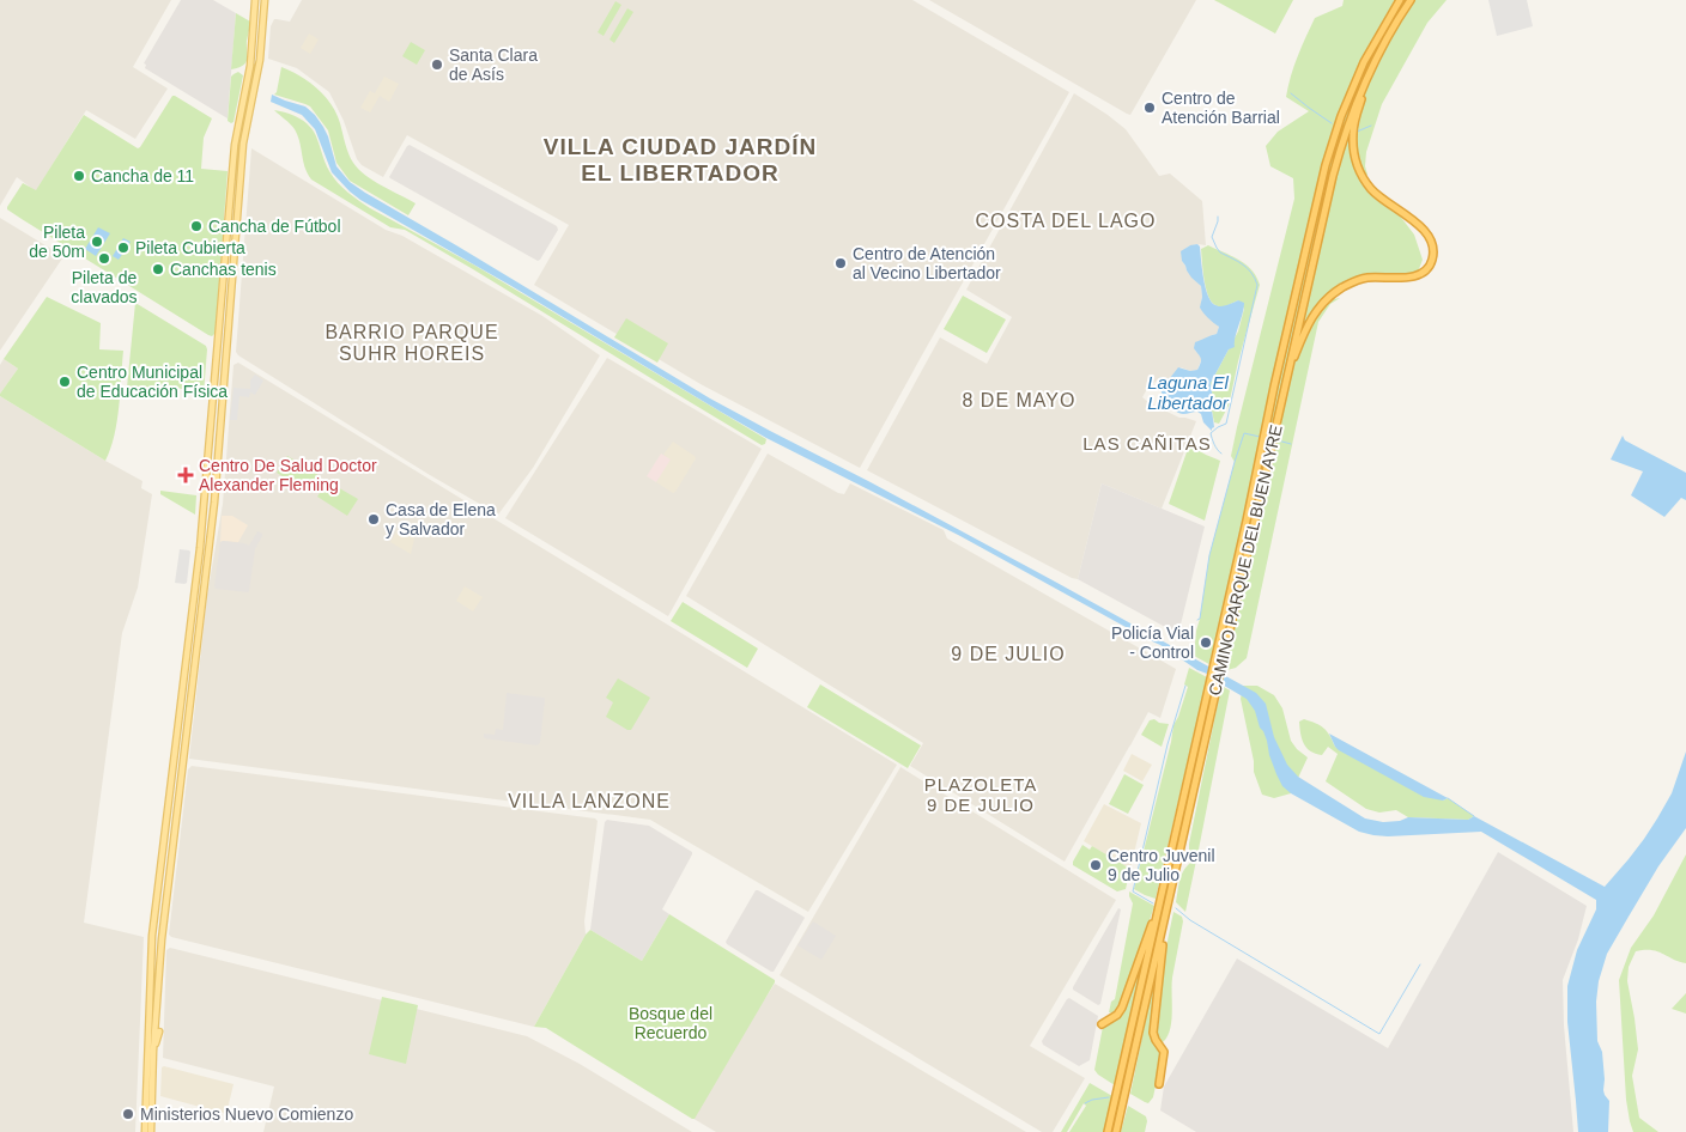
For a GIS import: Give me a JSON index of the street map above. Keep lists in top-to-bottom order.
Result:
{
  "streets": {
    "highway": ["CAMINO PARQUE DEL BUEN AYRE"]
  },
  "districts": [
    "VILLA CIUDAD JARDÍN EL LIBERTADOR",
    "COSTA DEL LAGO",
    "BARRIO PARQUE SUHR HOREIS",
    "8 DE MAYO",
    "LAS CAÑITAS",
    "9 DE JULIO",
    "PLAZOLETA 9 DE JULIO",
    "VILLA LANZONE"
  ],
  "water": ["Laguna El Libertador"],
  "parks": ["Bosque del Recuerdo"],
  "places": {
    "other": [
      "Santa Clara de Asís",
      "Centro de Atención Barrial",
      "Cancha de 11",
      "Cancha de Fútbol",
      "Pileta de 50m",
      "Pileta Cubierta",
      "Pileta de clavados",
      "Centro de Atención al Vecino Libertador",
      "Canchas tenis",
      "Centro Municipal de Educación Física",
      "Casa de Elena y Salvador",
      "Policía Vial - Control",
      "Centro Juvenil 9 de Julio",
      "Ministerios Nuevo Comienzo"
    ],
    "health": ["Centro De Salud Doctor Alexander Fleming"]
  }
}
